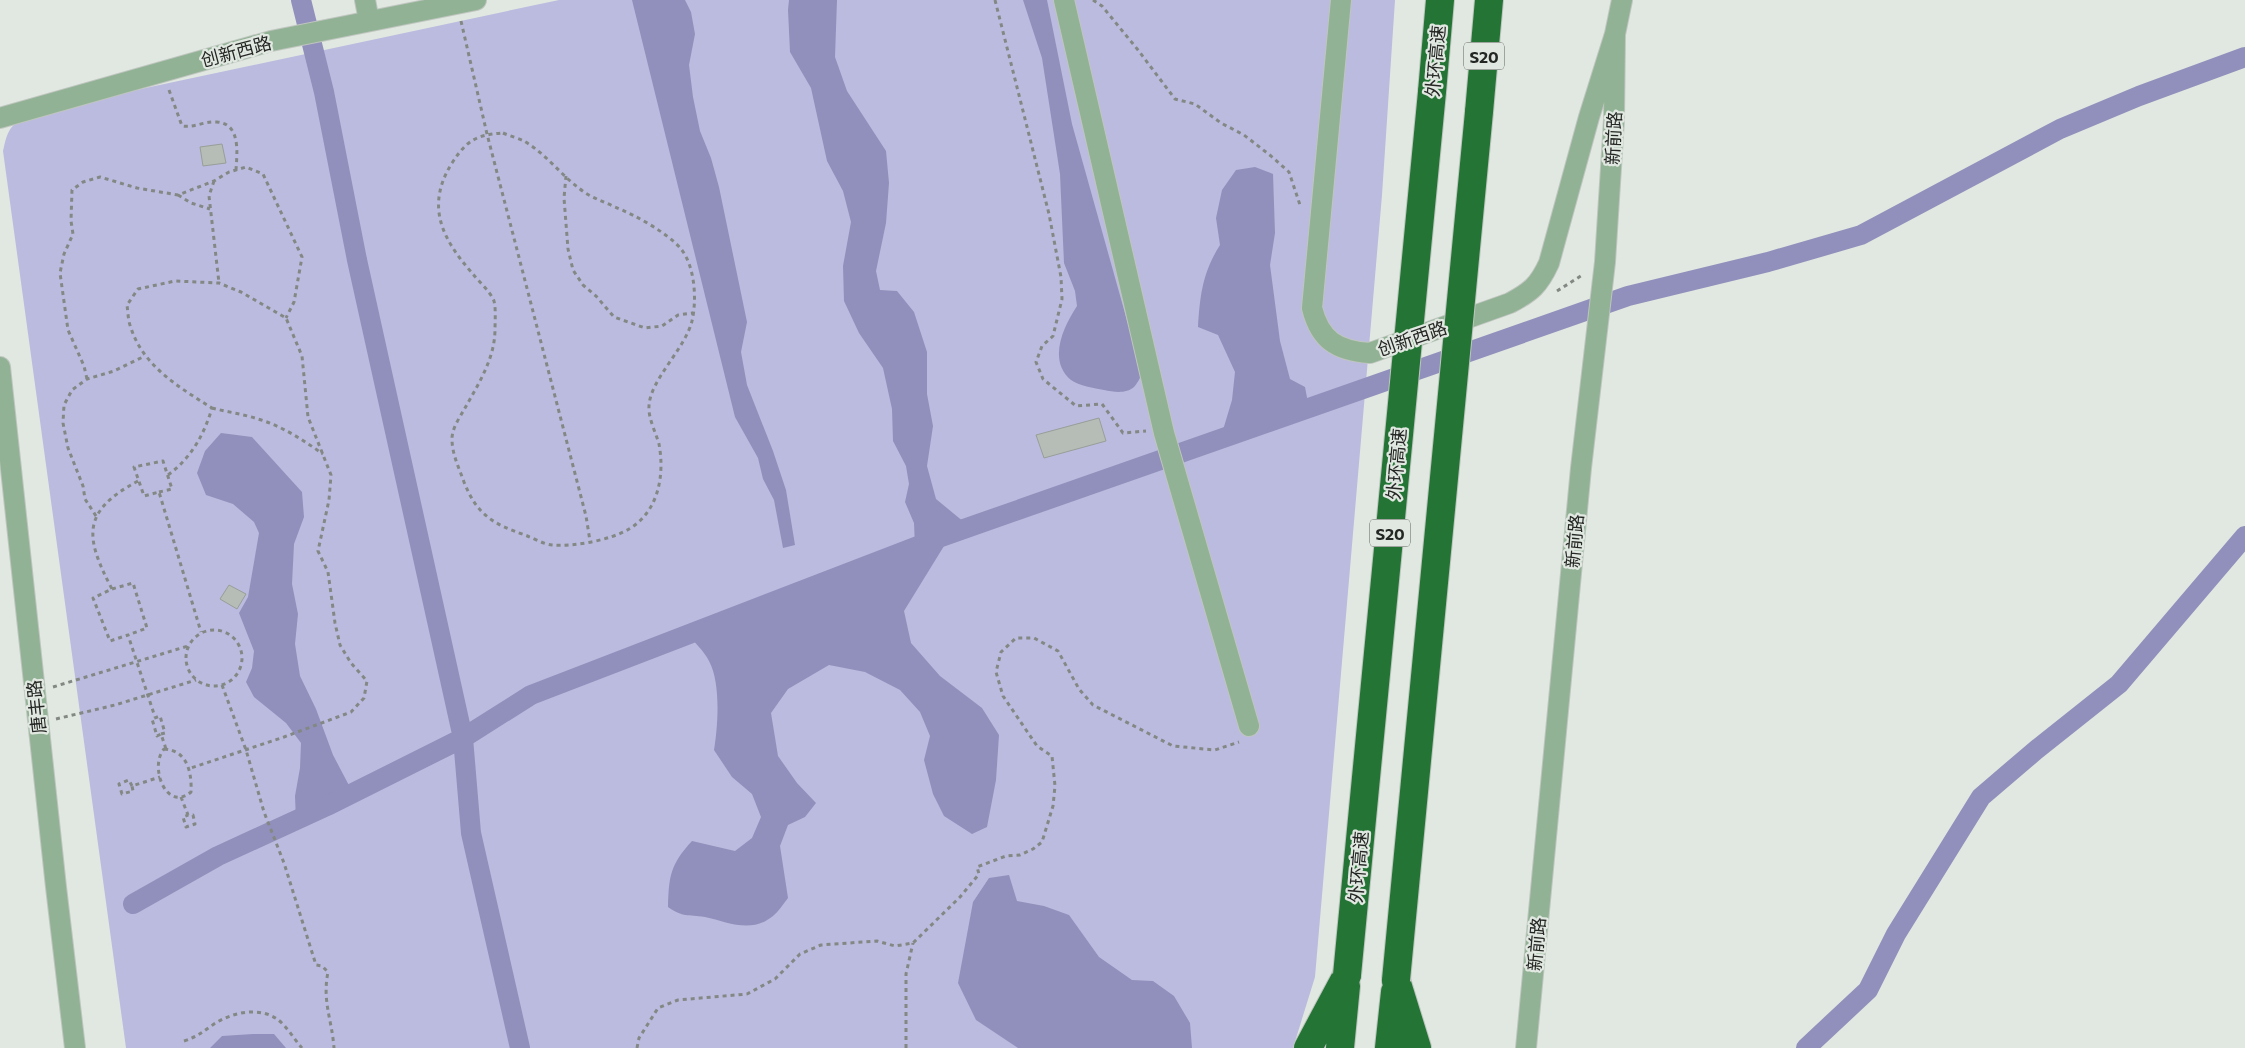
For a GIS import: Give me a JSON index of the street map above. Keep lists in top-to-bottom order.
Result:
{
  "streets": {
    "highway": ["S20", "外环高速"],
    "street": ["创新西路", "新前路", "唐丰路"]
  },
  "crossings": [
    ["创新西路", "新前路"]
  ]
}
